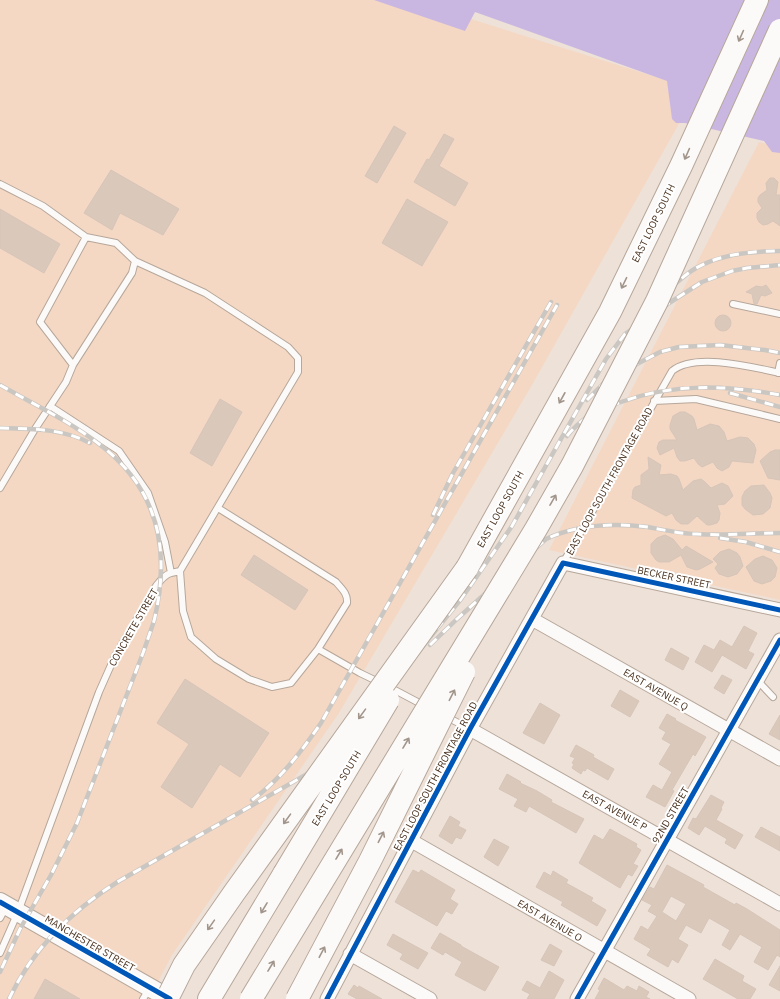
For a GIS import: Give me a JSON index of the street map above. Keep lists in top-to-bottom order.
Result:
{
  "streets": {
    "highway": ["EAST LOOP SOUTH"],
    "street": [
      "EAST LOOP SOUTH FRONTAGE ROAD",
      "BECKER STREET",
      "EAST AVENUE Q",
      "EAST AVENUE P",
      "92ND STREET",
      "EAST AVENUE O",
      "MANCHESTER STREET"
    ],
    "lane": ["CONCRETE STREET"]
  },
  "crossings": [
    ["EAST LOOP SOUTH FRONTAGE ROAD", "BECKER STREET"],
    ["EAST LOOP SOUTH FRONTAGE ROAD", "EAST AVENUE Q"],
    ["EAST LOOP SOUTH FRONTAGE ROAD", "EAST AVENUE P"],
    ["EAST LOOP SOUTH FRONTAGE ROAD", "EAST AVENUE O"],
    ["CONCRETE STREET", "MANCHESTER STREET"],
    ["EAST AVENUE Q", "92ND STREET"],
    ["EAST AVENUE P", "92ND STREET"],
    ["92ND STREET", "EAST AVENUE O"]
  ]
}
